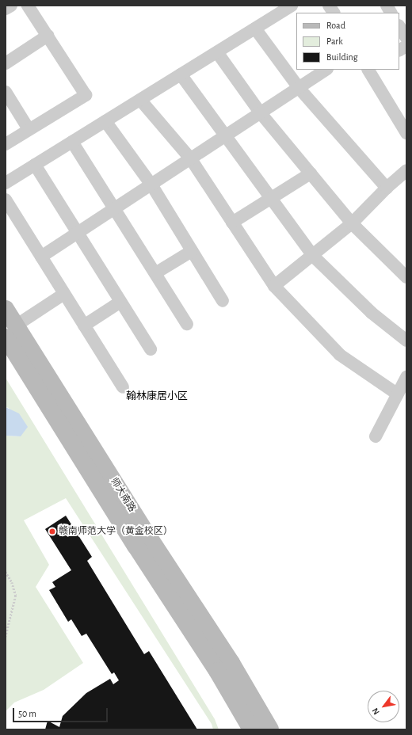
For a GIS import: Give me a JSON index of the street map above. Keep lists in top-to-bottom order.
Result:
{
  "streets": {
    "main road": ["师大南路"]
  },
  "districts": ["翰林康居小区"],
  "places": ["赣南师范大学（黄金校区）"],
  "legend": ["Road", "Park", "Building"],
  "scale_bar": "50 m",
  "north": "bottom left"
}
